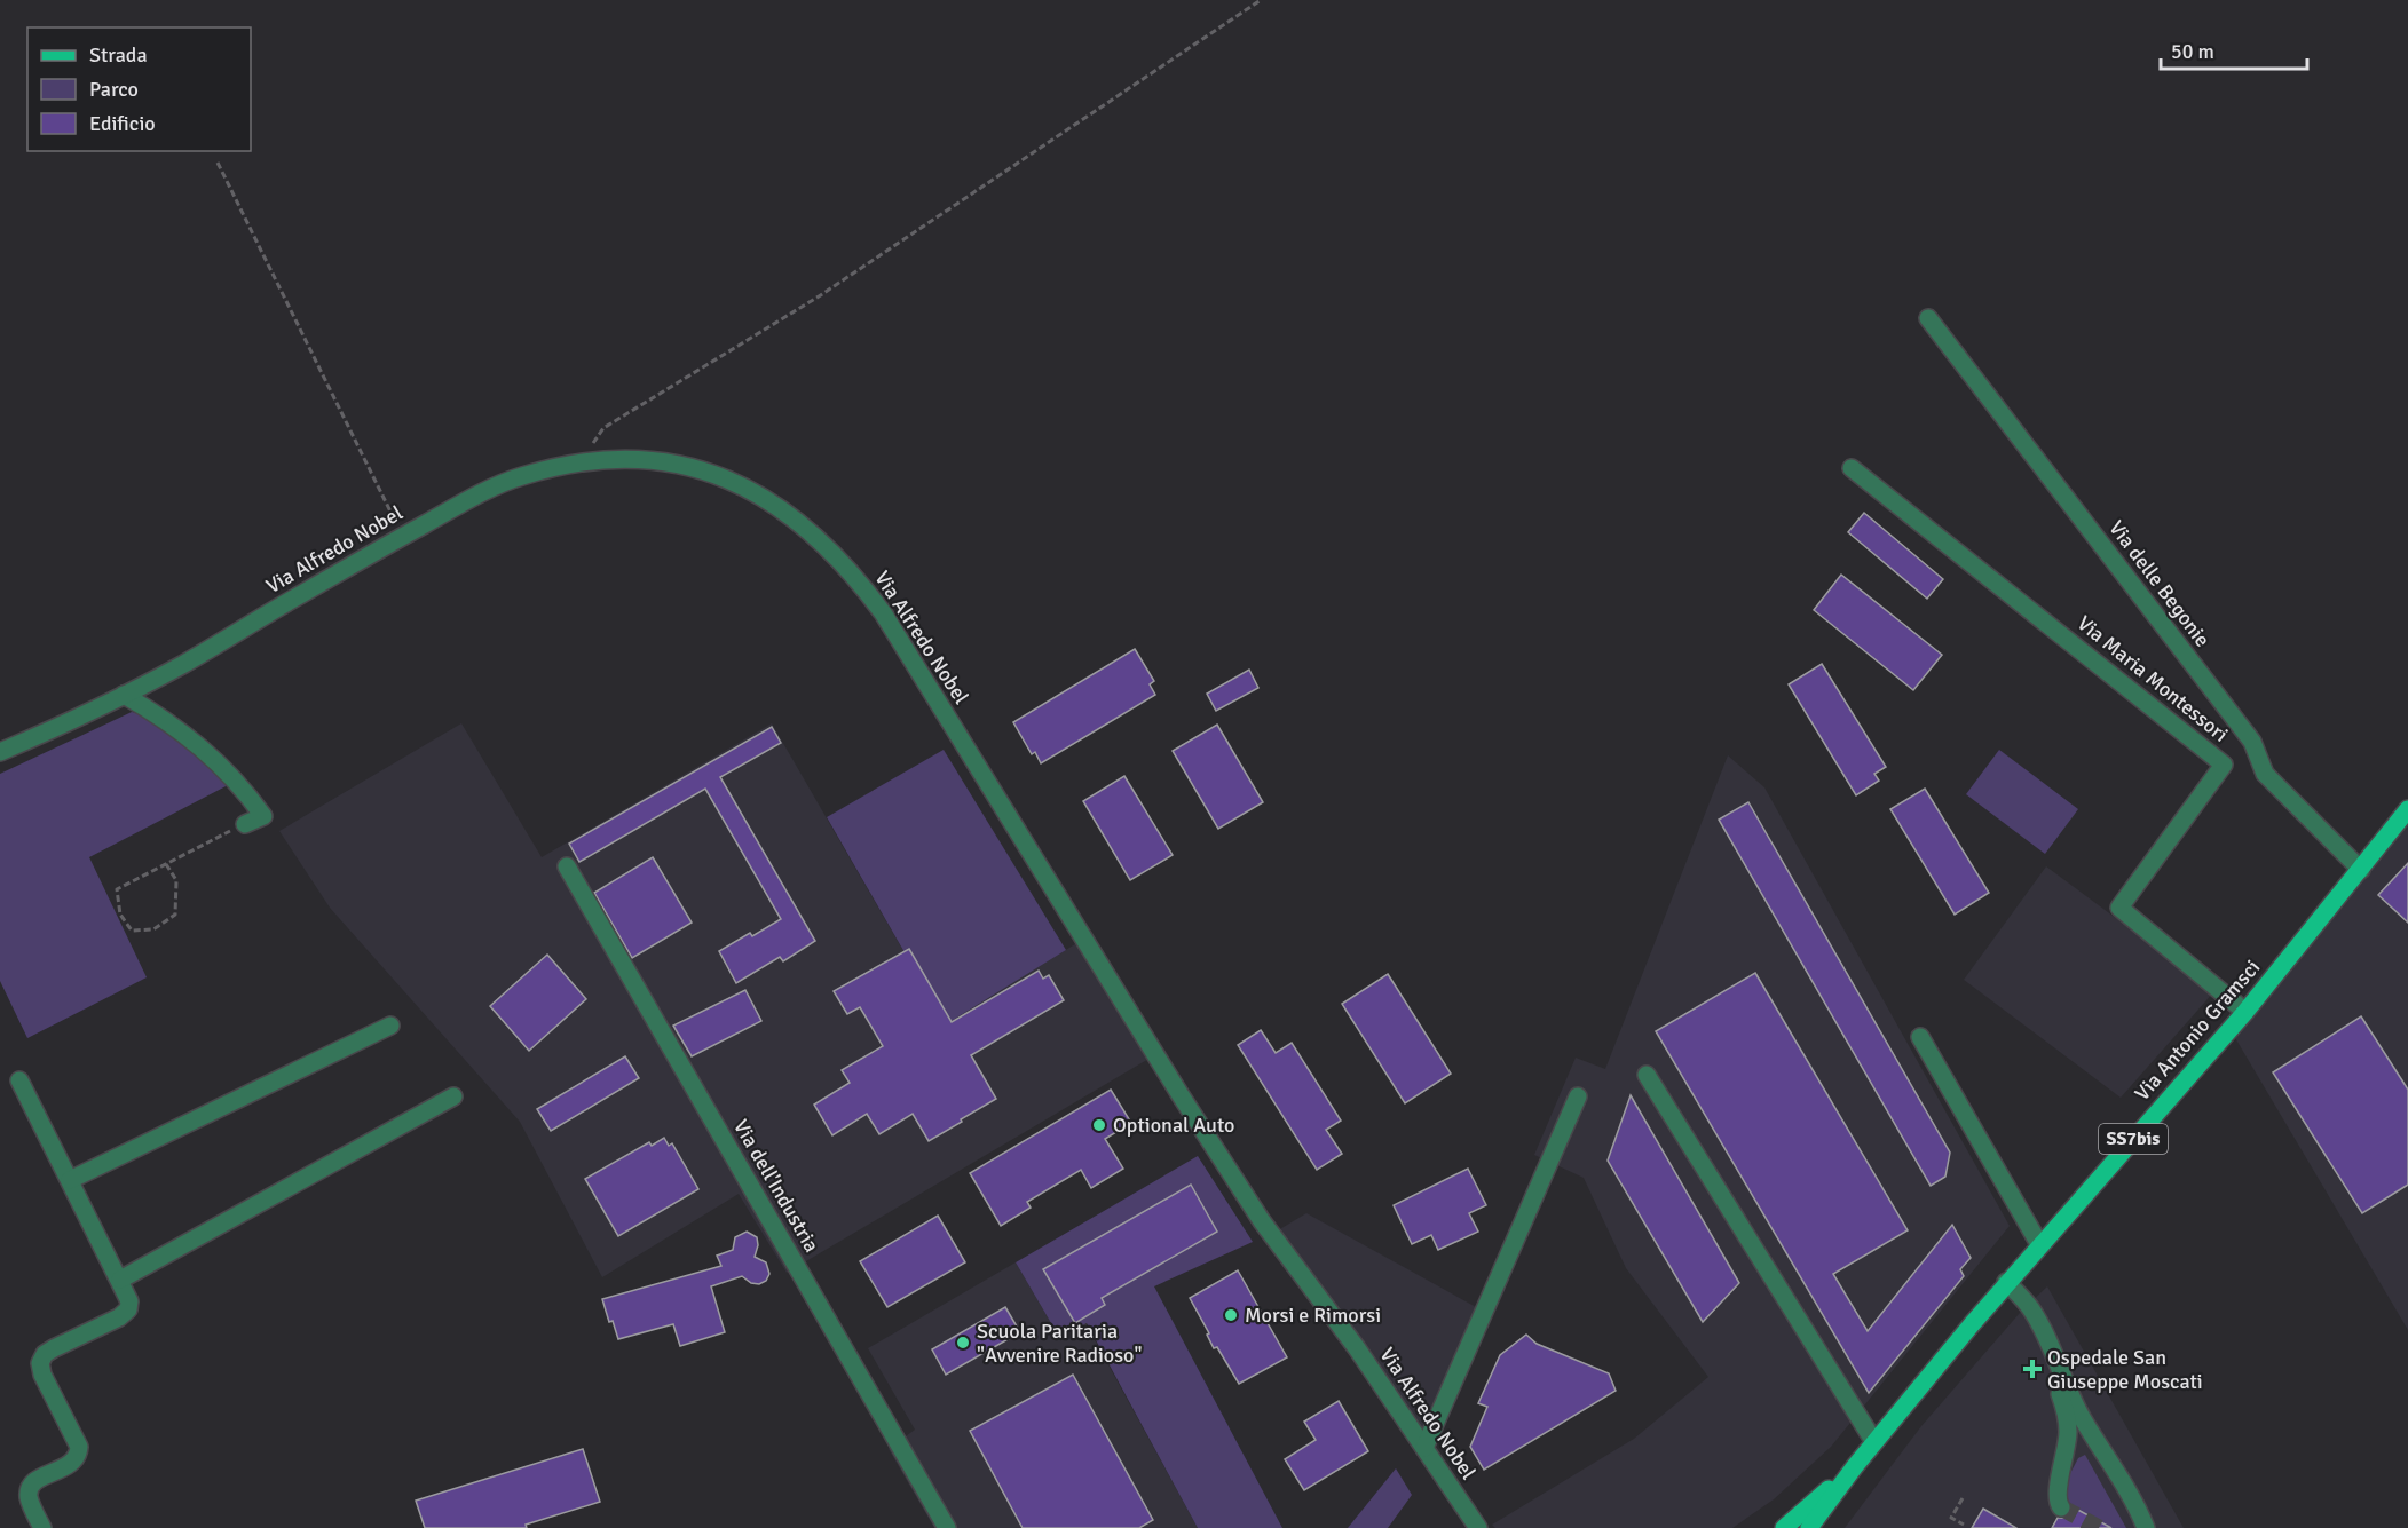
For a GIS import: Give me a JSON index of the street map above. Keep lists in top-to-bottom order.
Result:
{
  "streets": {
    "main road": ["Via Antonio Gramsci", "SS7bis"],
    "street": [
      "Via Alfredo Nobel",
      "Via delle Begonie",
      "Via Maria Montessori",
      "Via dell'Industria"
    ]
  },
  "crossings": [
    ["Via delle Begonie", "Via Antonio Gramsci"],
    ["Via Maria Montessori", "Via Antonio Gramsci"]
  ],
  "places": {
    "other": ["Optional Auto", "Morsi e Rimorsi", "Scuola Paritaria \"Avvenire Radioso\""],
    "health": ["Ospedale San Giuseppe Moscati"]
  },
  "legend": ["Strada", "Parco", "Edificio"],
  "scale_bar": "50 m"
}
